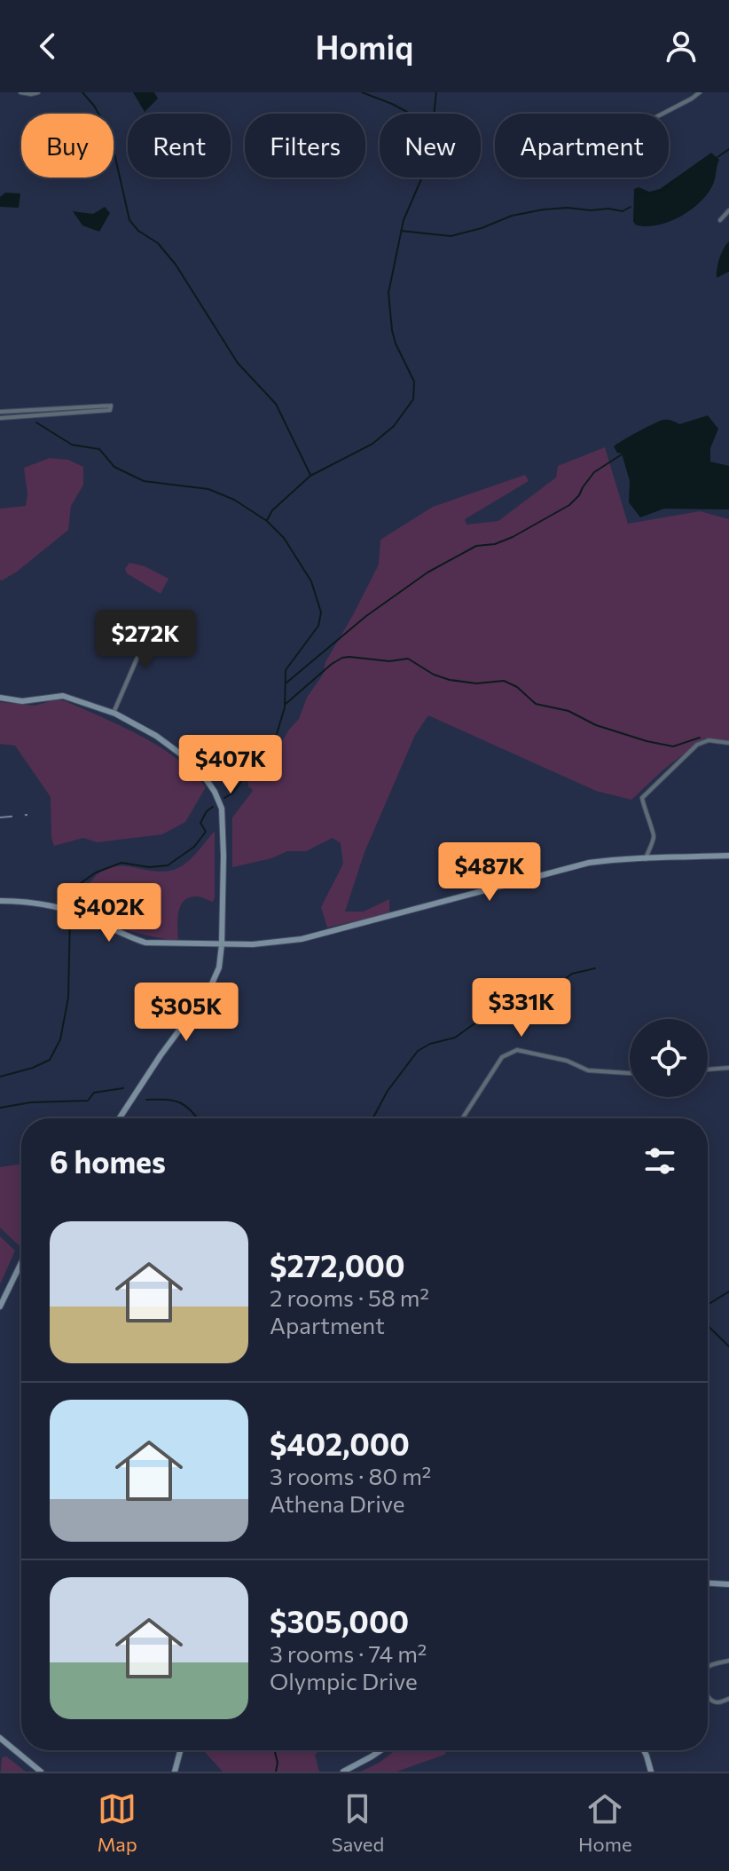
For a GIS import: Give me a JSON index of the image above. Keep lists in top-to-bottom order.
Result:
{
  "page": {
    "header": "Homiq",
    "chip": [
      "Buy",
      "Rent",
      "Filters",
      "New",
      "Apartment"
    ],
    "price": [
      "$272K",
      "$407K",
      "$487K",
      "$402K",
      "$331K",
      "$305K"
    ],
    "heading": "6 homes",
    "list": [
      {
        "name": "$272,000",
        "note": "2 rooms · 58 m² · Apartment"
      },
      {
        "name": "$402,000",
        "note": "3 rooms · 80 m² · Athena Drive"
      },
      {
        "name": "$305,000",
        "note": "3 rooms · 74 m² · Olympic Drive"
      }
    ],
    "tabs": ["Map", "Saved", "Home"]
  }
}
